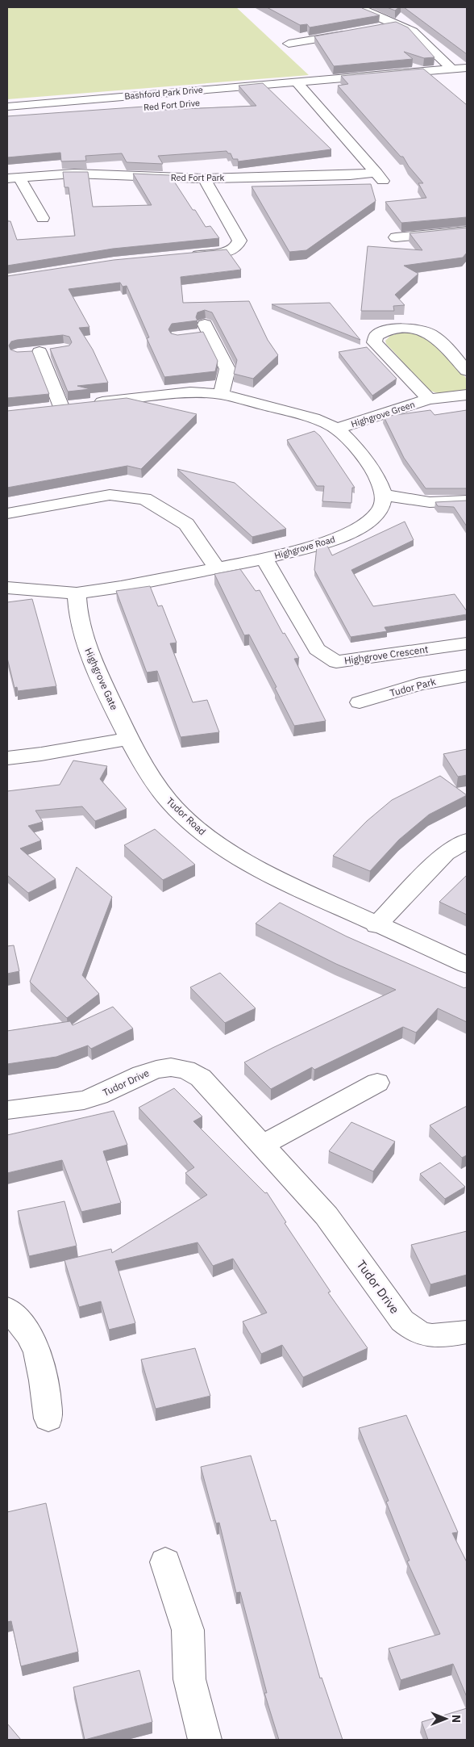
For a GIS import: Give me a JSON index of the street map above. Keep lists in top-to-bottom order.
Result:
{
  "streets": {
    "street": [
      "Bashford Park Drive",
      "Red Fort Drive",
      "Red Fort Park",
      "Highgrove Green",
      "Highgrove Road",
      "Highgrove Crescent",
      "Highgrove Gate",
      "Tudor Park",
      "Tudor Road",
      "Tudor Drive"
    ]
  },
  "crossings": [
    ["Bashford Park Drive", "Red Fort Park"],
    ["Highgrove Road", "Highgrove Crescent"],
    ["Highgrove Road", "Highgrove Gate"],
    ["Highgrove Gate", "Tudor Road"]
  ],
  "north": "right"
}
